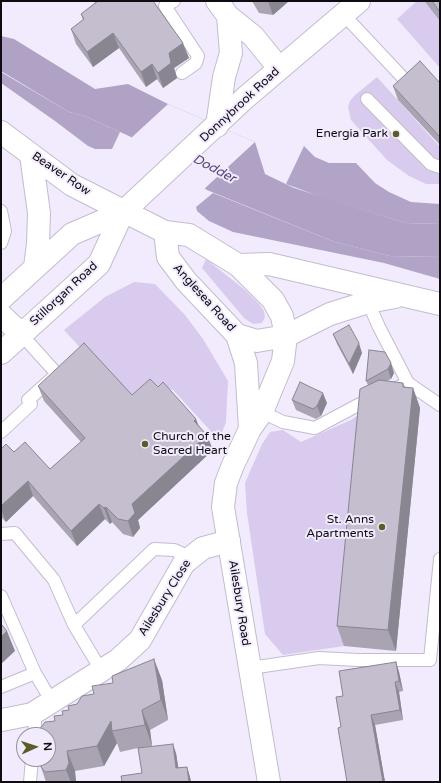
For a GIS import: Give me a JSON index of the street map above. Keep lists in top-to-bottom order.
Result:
{
  "streets": {
    "main road": [
      "Donnybrook Road",
      "Beaver Row",
      "Stillorgan Road",
      "Anglesea Road",
      "Ailesbury Close",
      "Ailesbury Road"
    ]
  },
  "crossings": [
    ["Donnybrook Road", "Beaver Row"],
    ["Donnybrook Road", "Stillorgan Road"],
    ["Beaver Row", "Stillorgan Road"],
    ["Anglesea Road", "Ailesbury Road"],
    ["Ailesbury Close", "Ailesbury Road"]
  ],
  "water": ["Dodder"],
  "places": ["Energia Park", "Church of the Sacred Heart", "St. Anns Apartments"],
  "north": "right"
}
